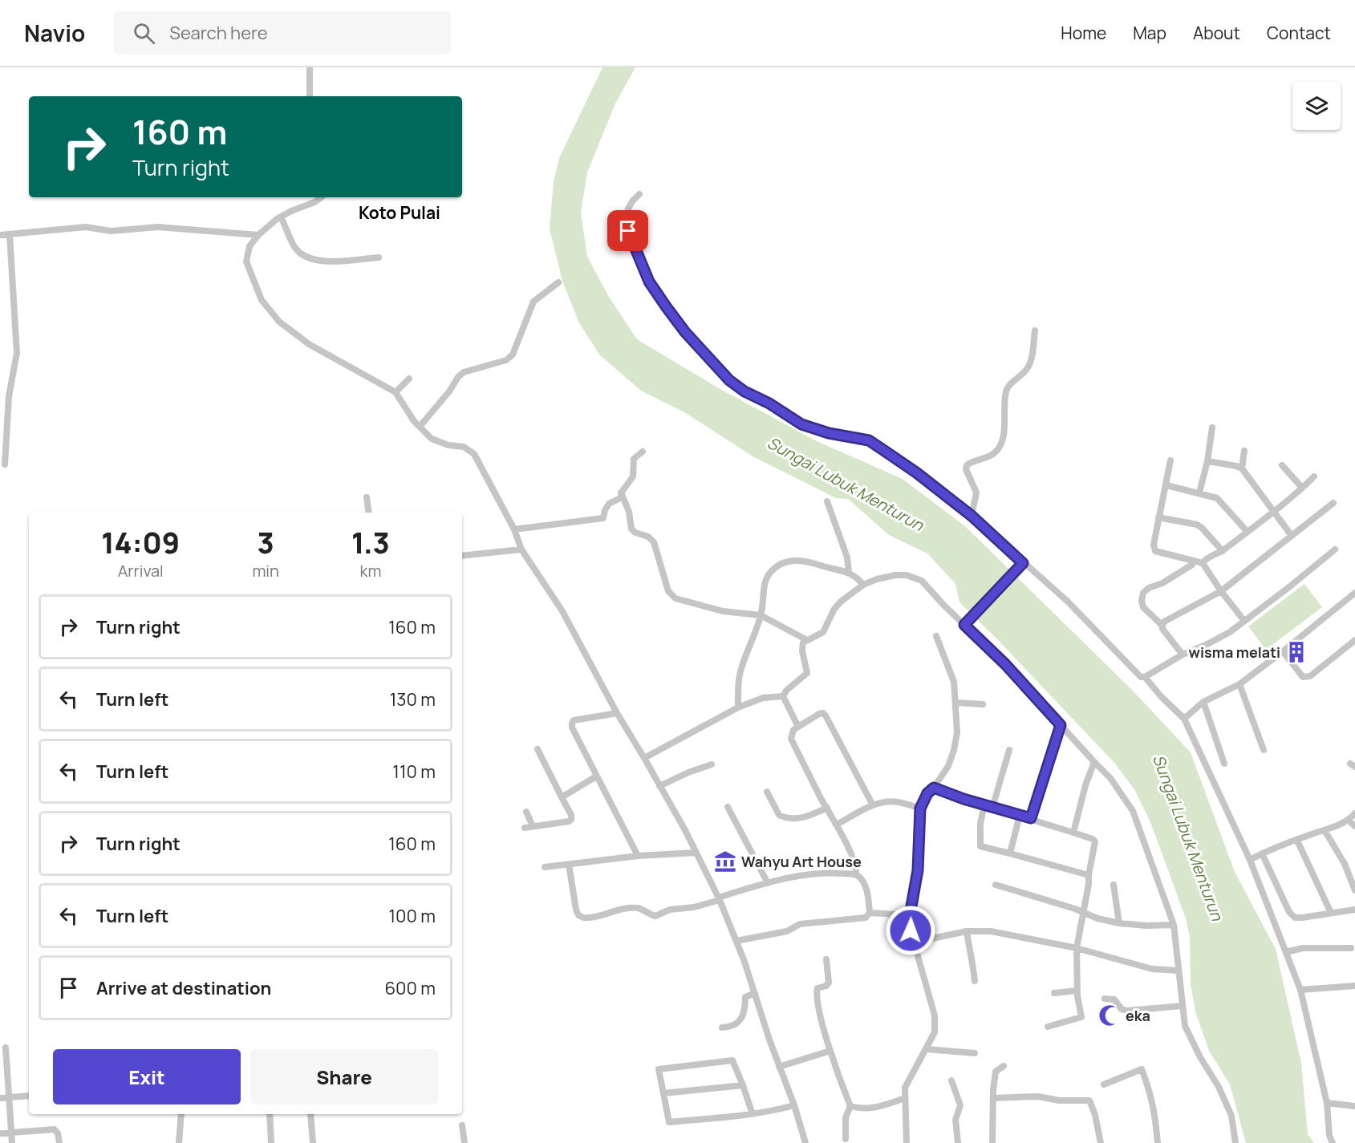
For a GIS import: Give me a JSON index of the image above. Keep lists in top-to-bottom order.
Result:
{
  "districts": ["Koto Pulai"],
  "water": ["Sungai Lubuk Menturun"],
  "places": {
    "building": ["wisma melati"],
    "museum": ["Wahyu Art House"],
    "mosque": ["eka"]
  },
  "page": {
    "header": "Navio",
    "search": "Search here",
    "nav": [
      "Home",
      "Map",
      "About",
      "Contact"
    ],
    "turn": ["160 m", "Turn right"],
    "eta": [
      "14:09",
      "Arrival",
      "3",
      "min",
      "1.3",
      "km"
    ],
    "list": [
      {
        "name": "Turn right",
        "value": "160 m"
      },
      {
        "name": "Turn left",
        "value": "130 m"
      },
      {
        "name": "Turn left",
        "value": "110 m"
      },
      {
        "name": "Turn right",
        "value": "160 m"
      },
      {
        "name": "Turn left",
        "value": "100 m"
      },
      {
        "name": "Arrive at destination",
        "value": "600 m"
      }
    ],
    "buttons": ["Exit", "Share"]
  }
}
